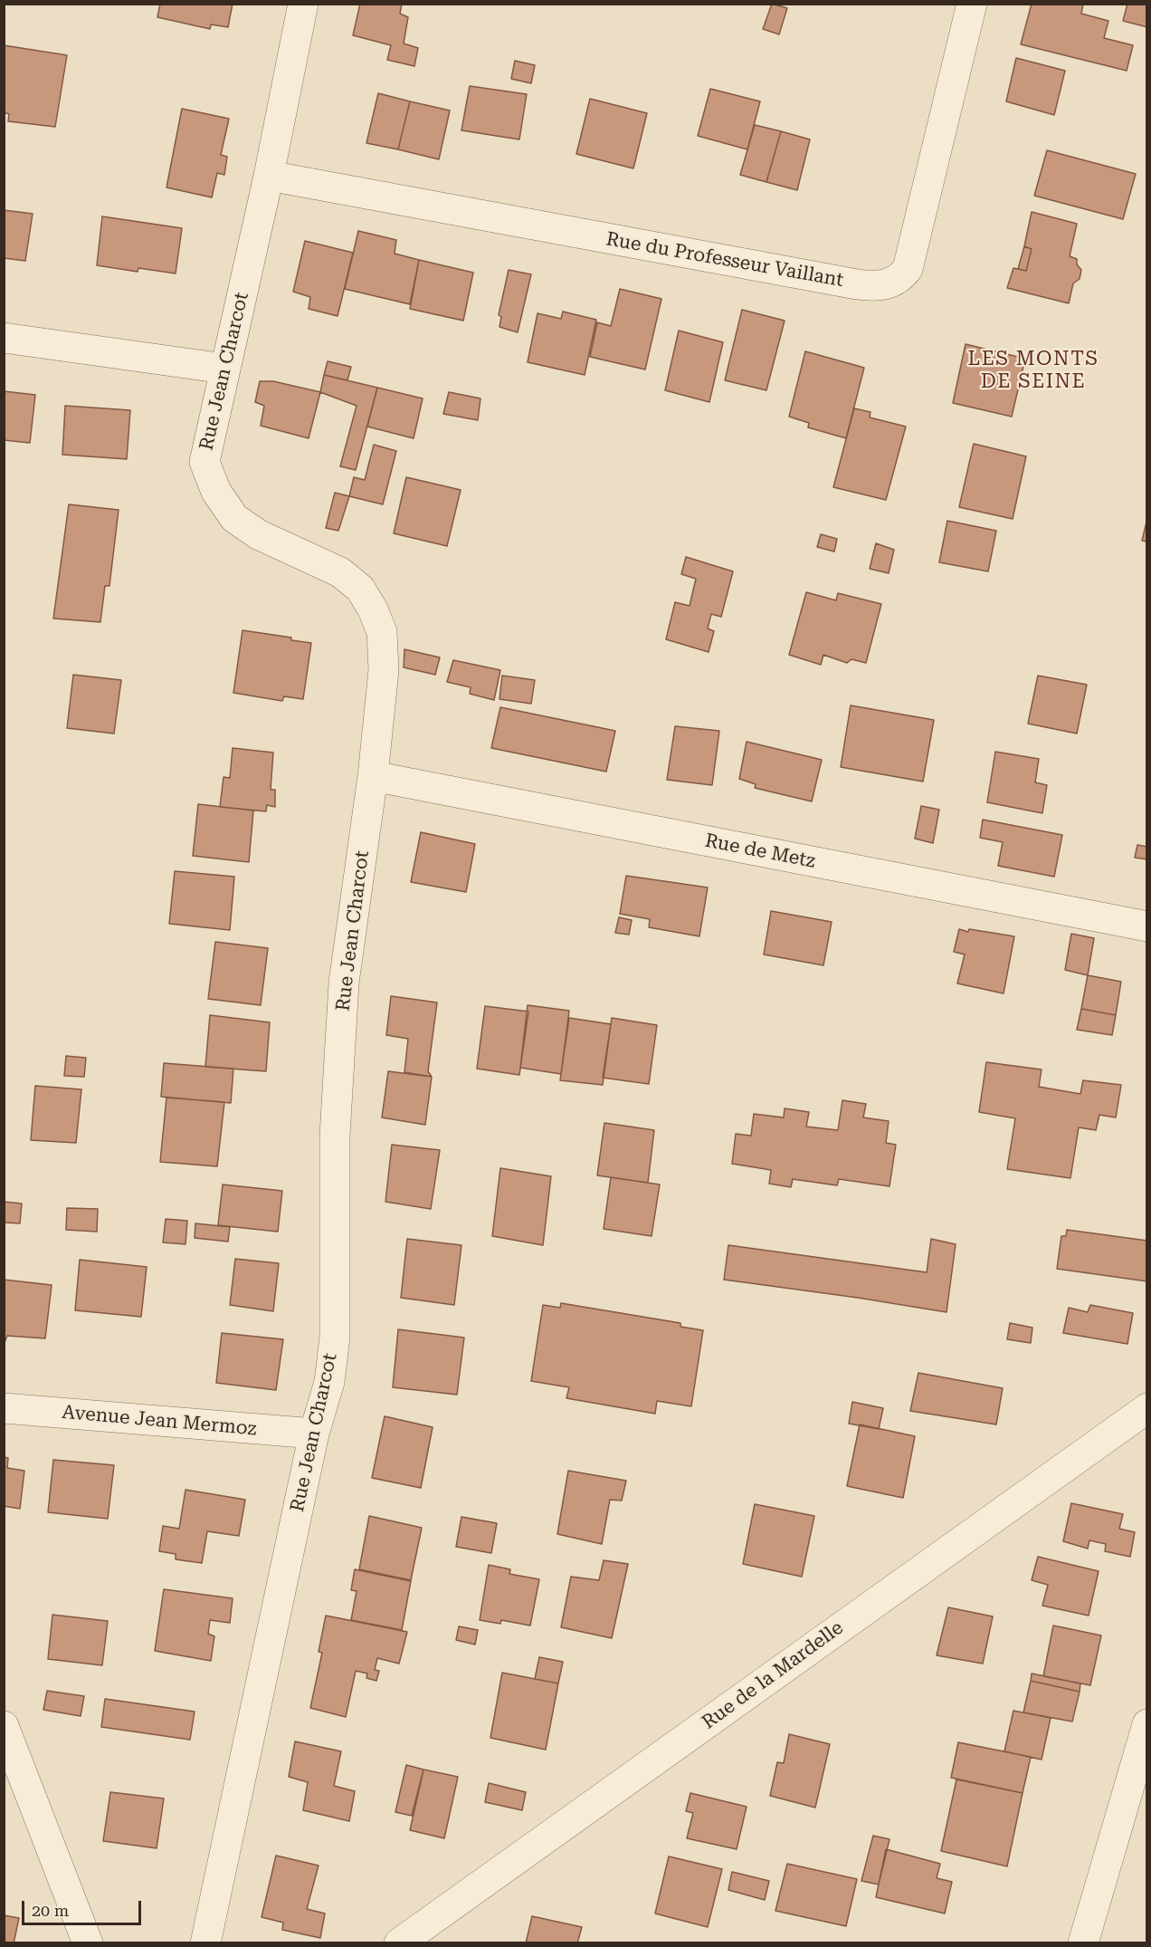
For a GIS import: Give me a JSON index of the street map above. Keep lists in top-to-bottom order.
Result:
{
  "streets": {
    "street": [
      "Rue du Professeur Vaillant",
      "Rue Jean Charcot",
      "Rue de Metz",
      "Avenue Jean Mermoz",
      "Rue de la Mardelle"
    ]
  },
  "crossings": [
    ["Rue du Professeur Vaillant", "Rue Jean Charcot"],
    ["Rue Jean Charcot", "Rue de Metz"],
    ["Rue Jean Charcot", "Avenue Jean Mermoz"]
  ],
  "districts": ["LES MONTS DE SEINE"],
  "scale_bar": "20 m"
}
